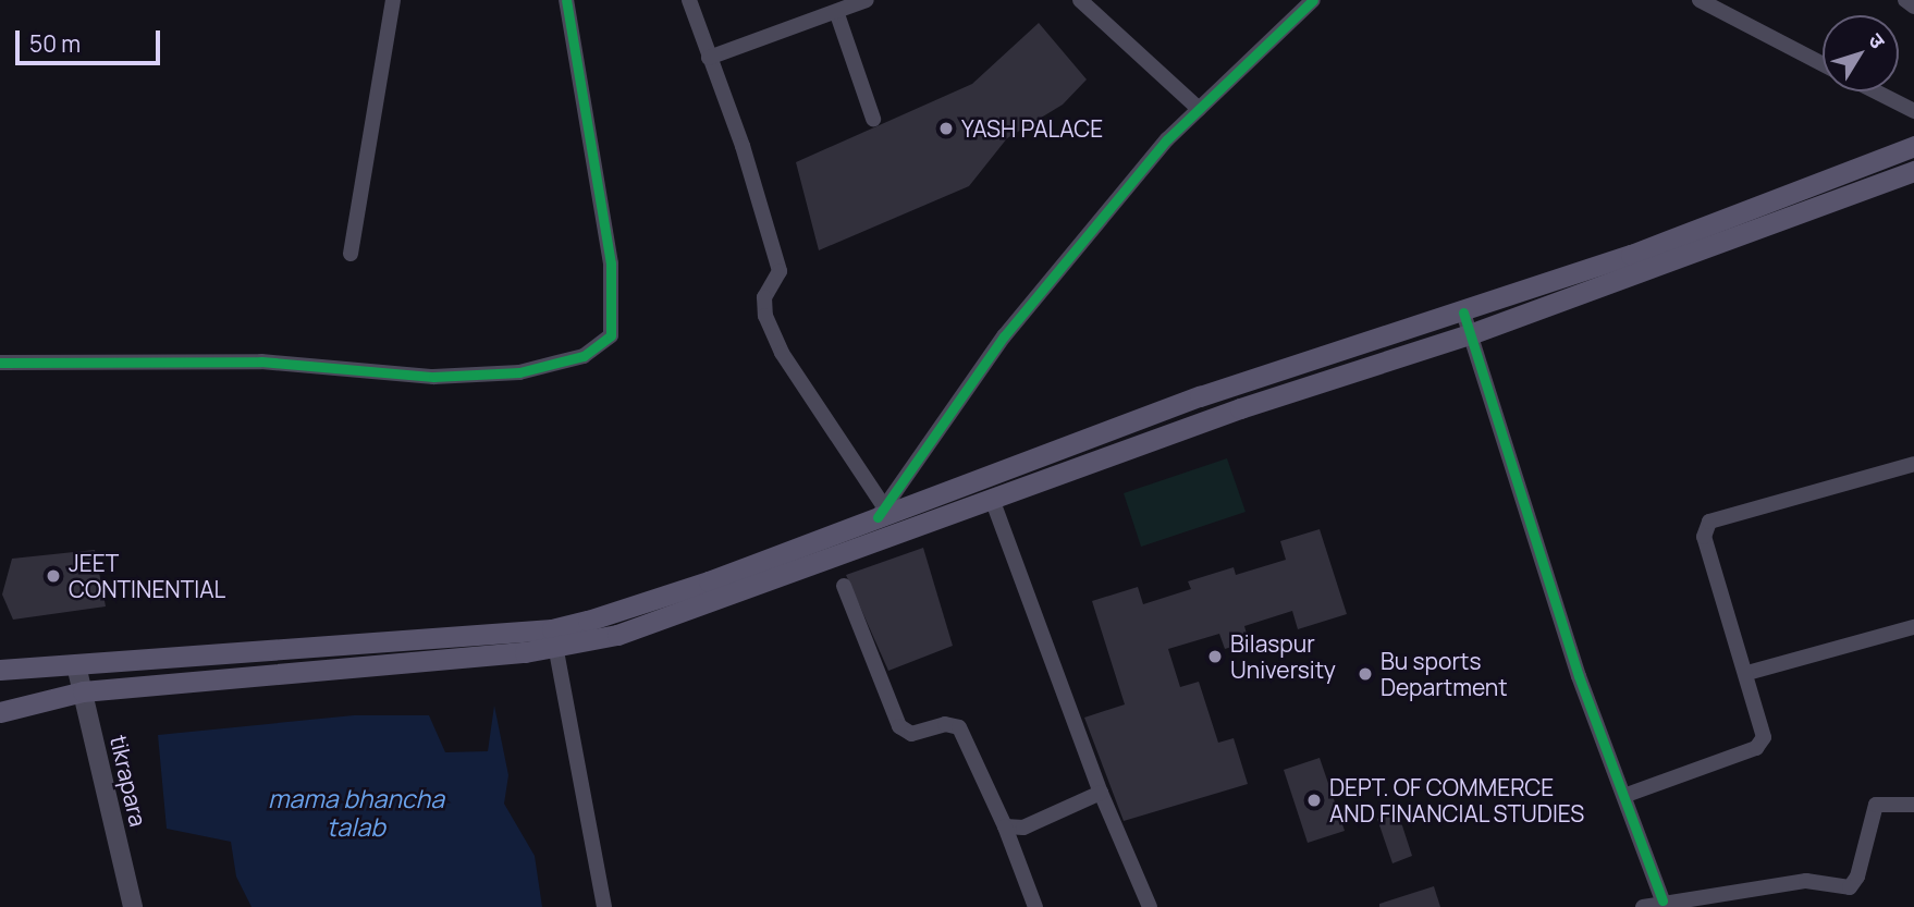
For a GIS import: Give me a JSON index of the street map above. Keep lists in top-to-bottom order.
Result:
{
  "streets": {
    "street": ["tikrapara"]
  },
  "water": ["mama bhancha talab"],
  "places": [
    "YASH PALACE",
    "JEET CONTINENTIAL",
    "Bilaspur University",
    "Bu sports Department",
    "DEPT. OF COMMERCE AND FINANCIAL STUDIES"
  ],
  "scale_bar": "50 m",
  "north": "top right"
}
